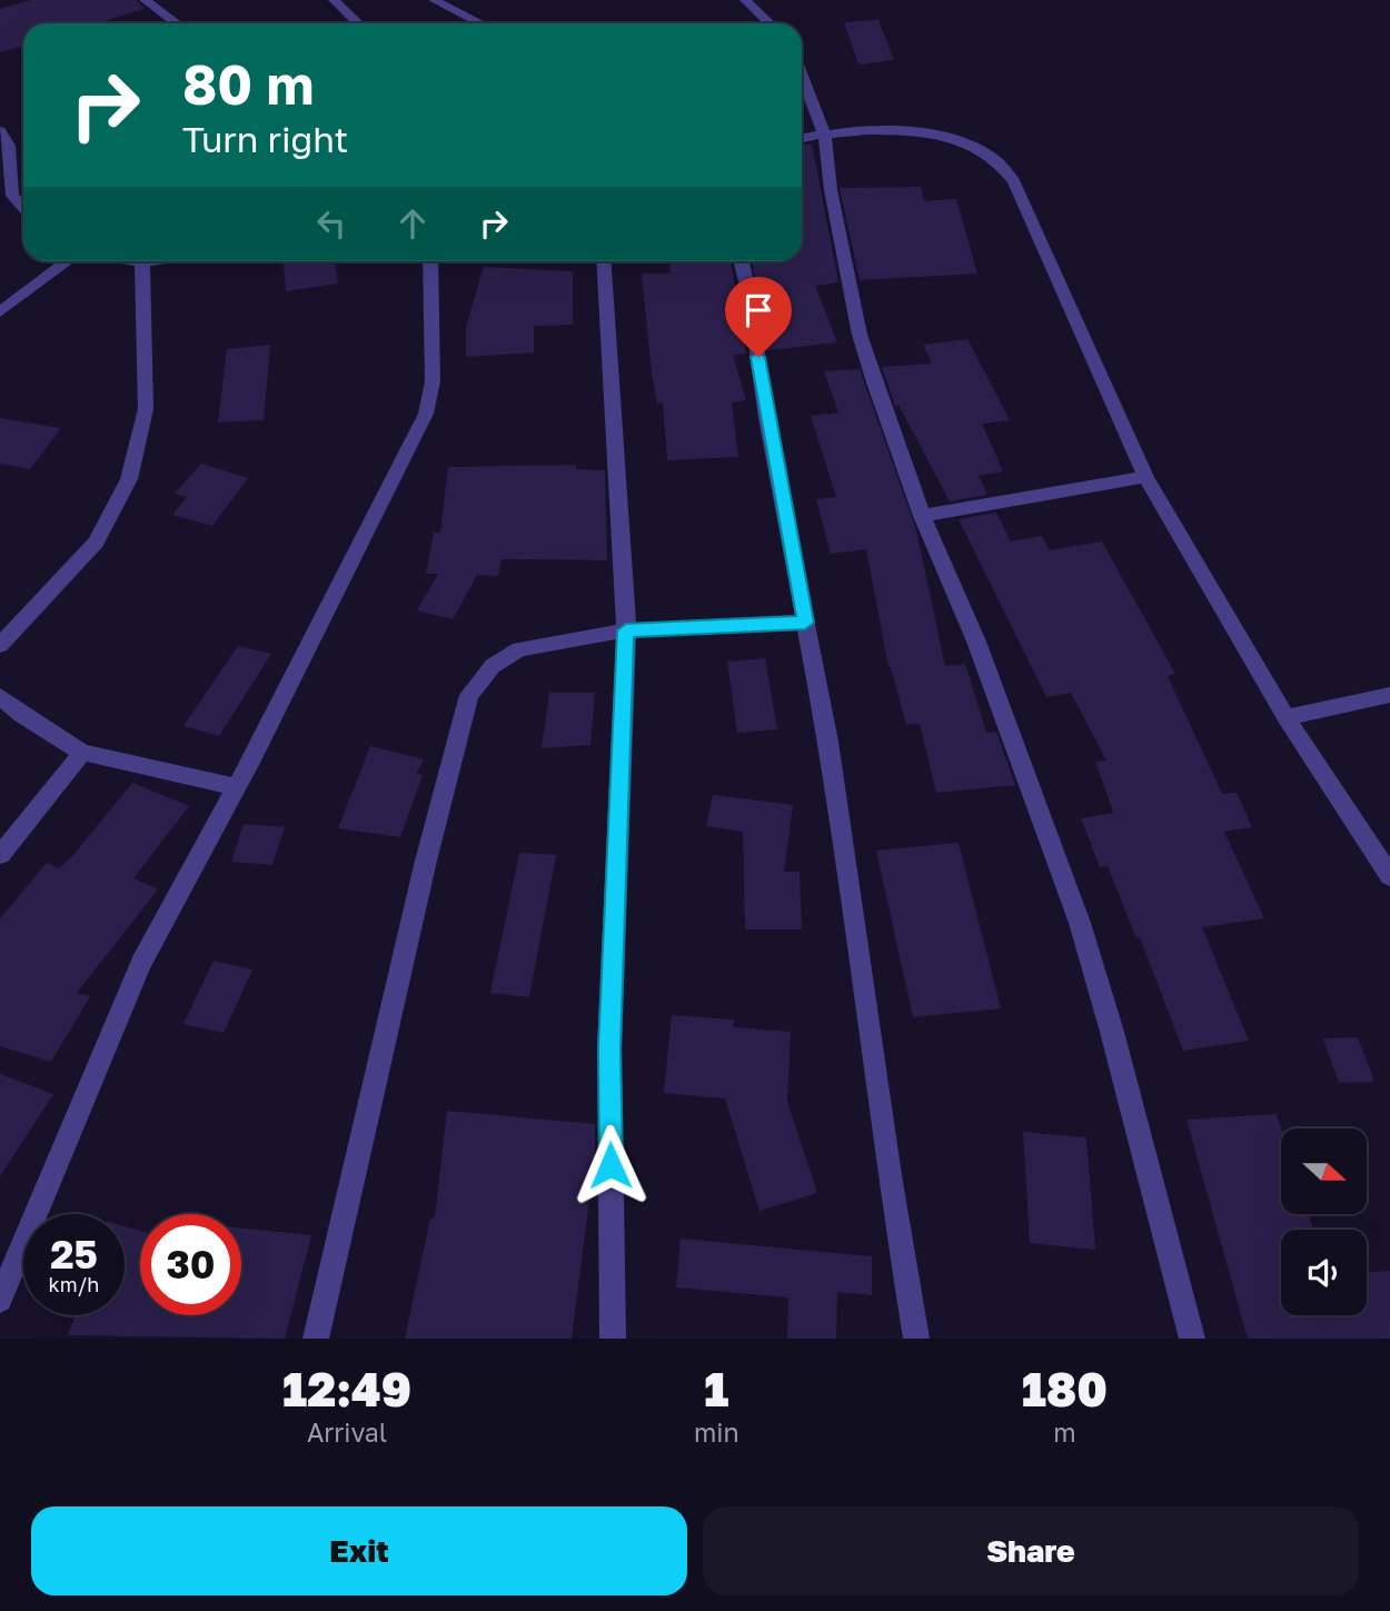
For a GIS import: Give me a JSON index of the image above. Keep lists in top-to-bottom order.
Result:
{
  "north": "right",
  "page": {
    "turn": ["80 m", "Turn right"],
    "speed": "25 km/h",
    "limit": "30",
    "eta": [
      "12:49",
      "Arrival",
      "1",
      "min",
      "180",
      "m"
    ],
    "buttons": ["Exit", "Share"]
  }
}
